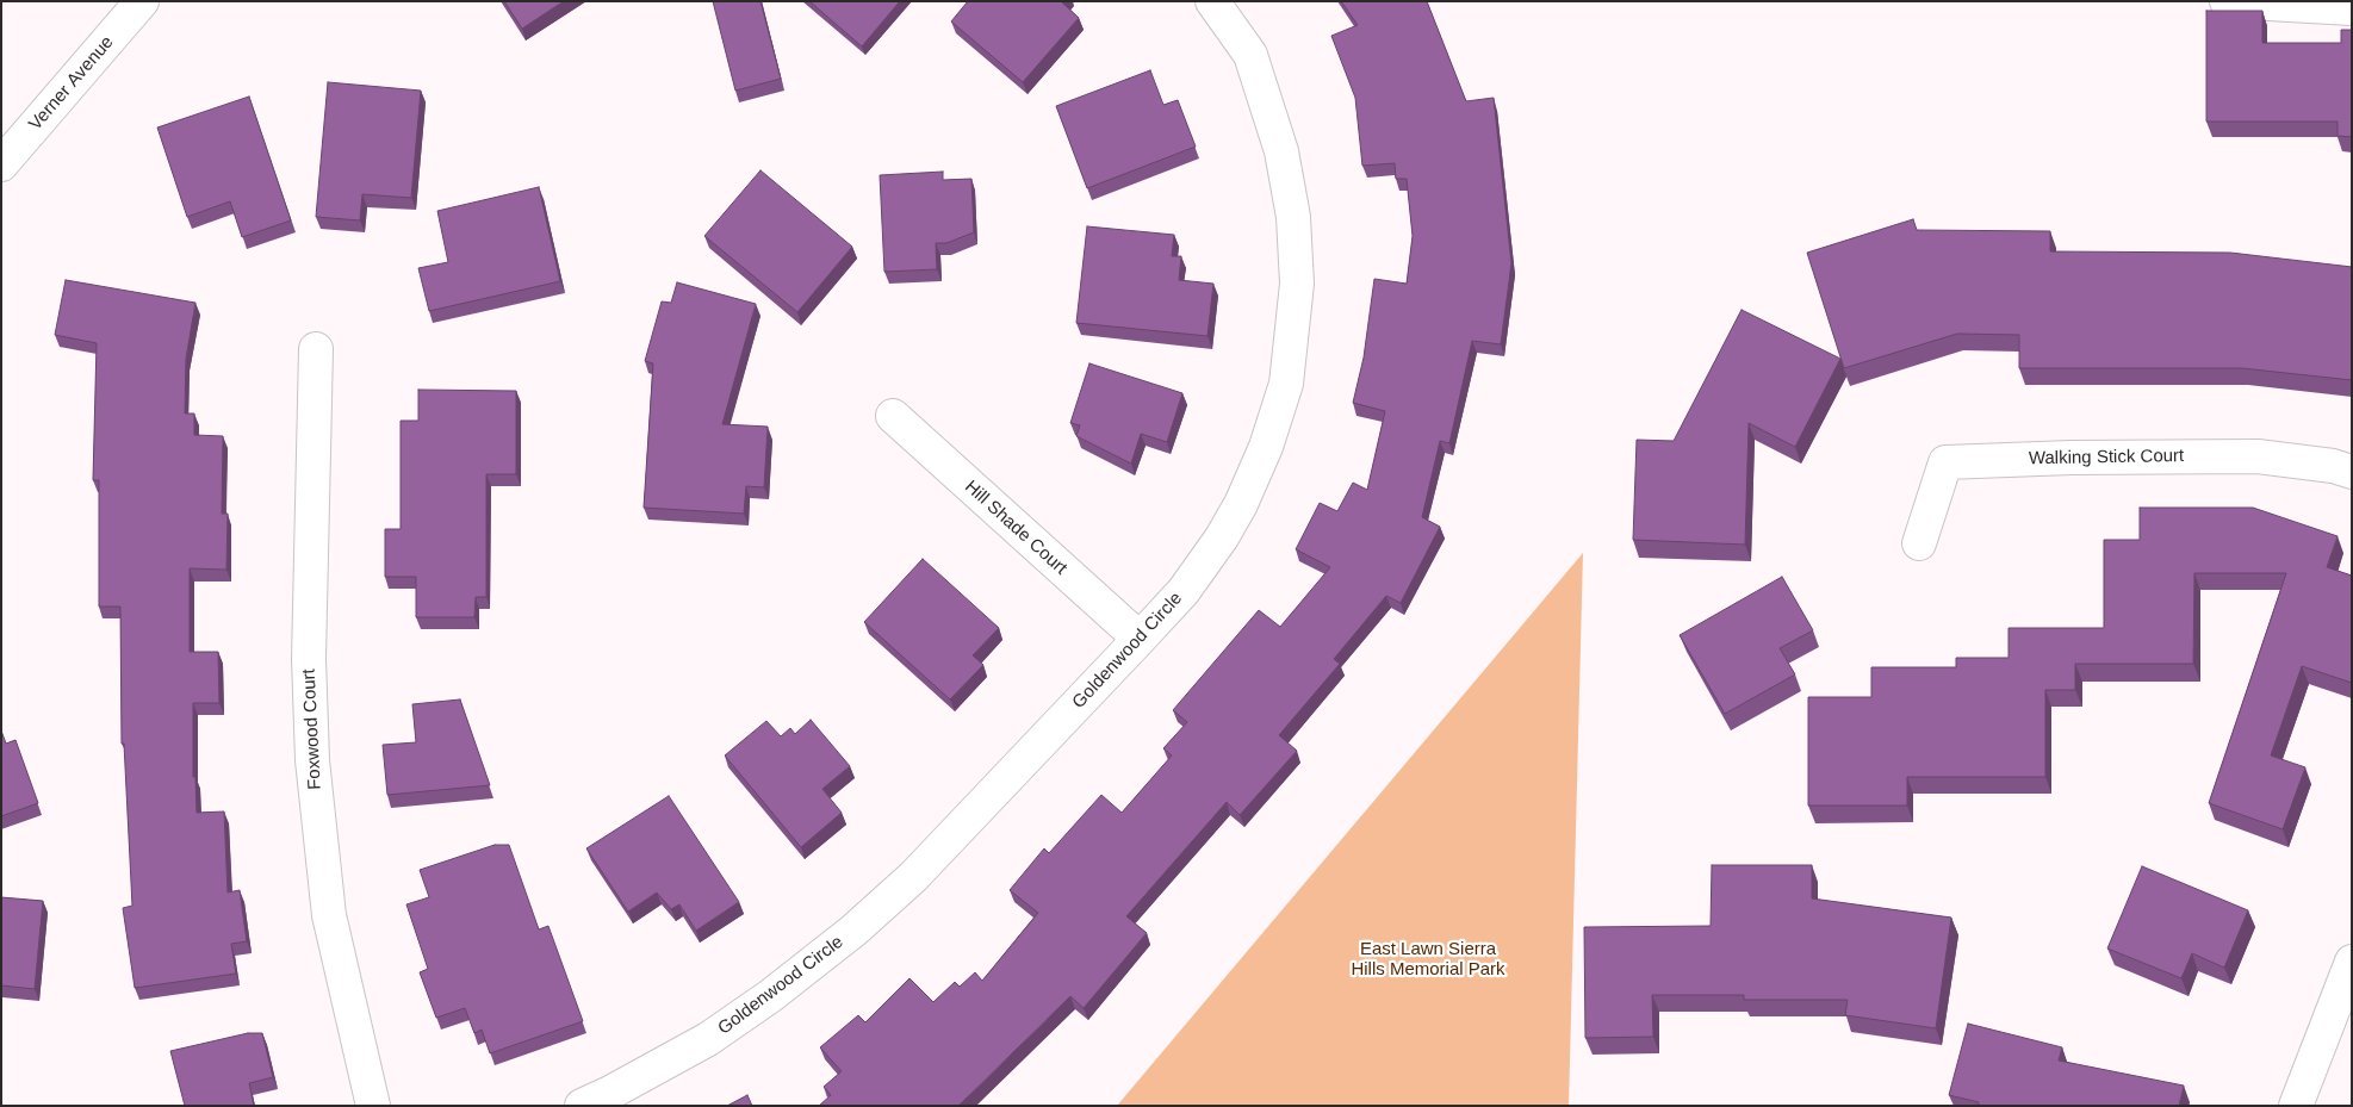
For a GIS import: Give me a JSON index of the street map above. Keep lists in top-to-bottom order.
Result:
{
  "streets": {
    "street": [
      "Verner Avenue",
      "Walking Stick Court",
      "Hill Shade Court",
      "Goldenwood Circle",
      "Foxwood Court"
    ]
  },
  "crossings": [
    ["Hill Shade Court", "Goldenwood Circle"]
  ],
  "parks": ["East Lawn Sierra Hills Memorial Park"]
}
